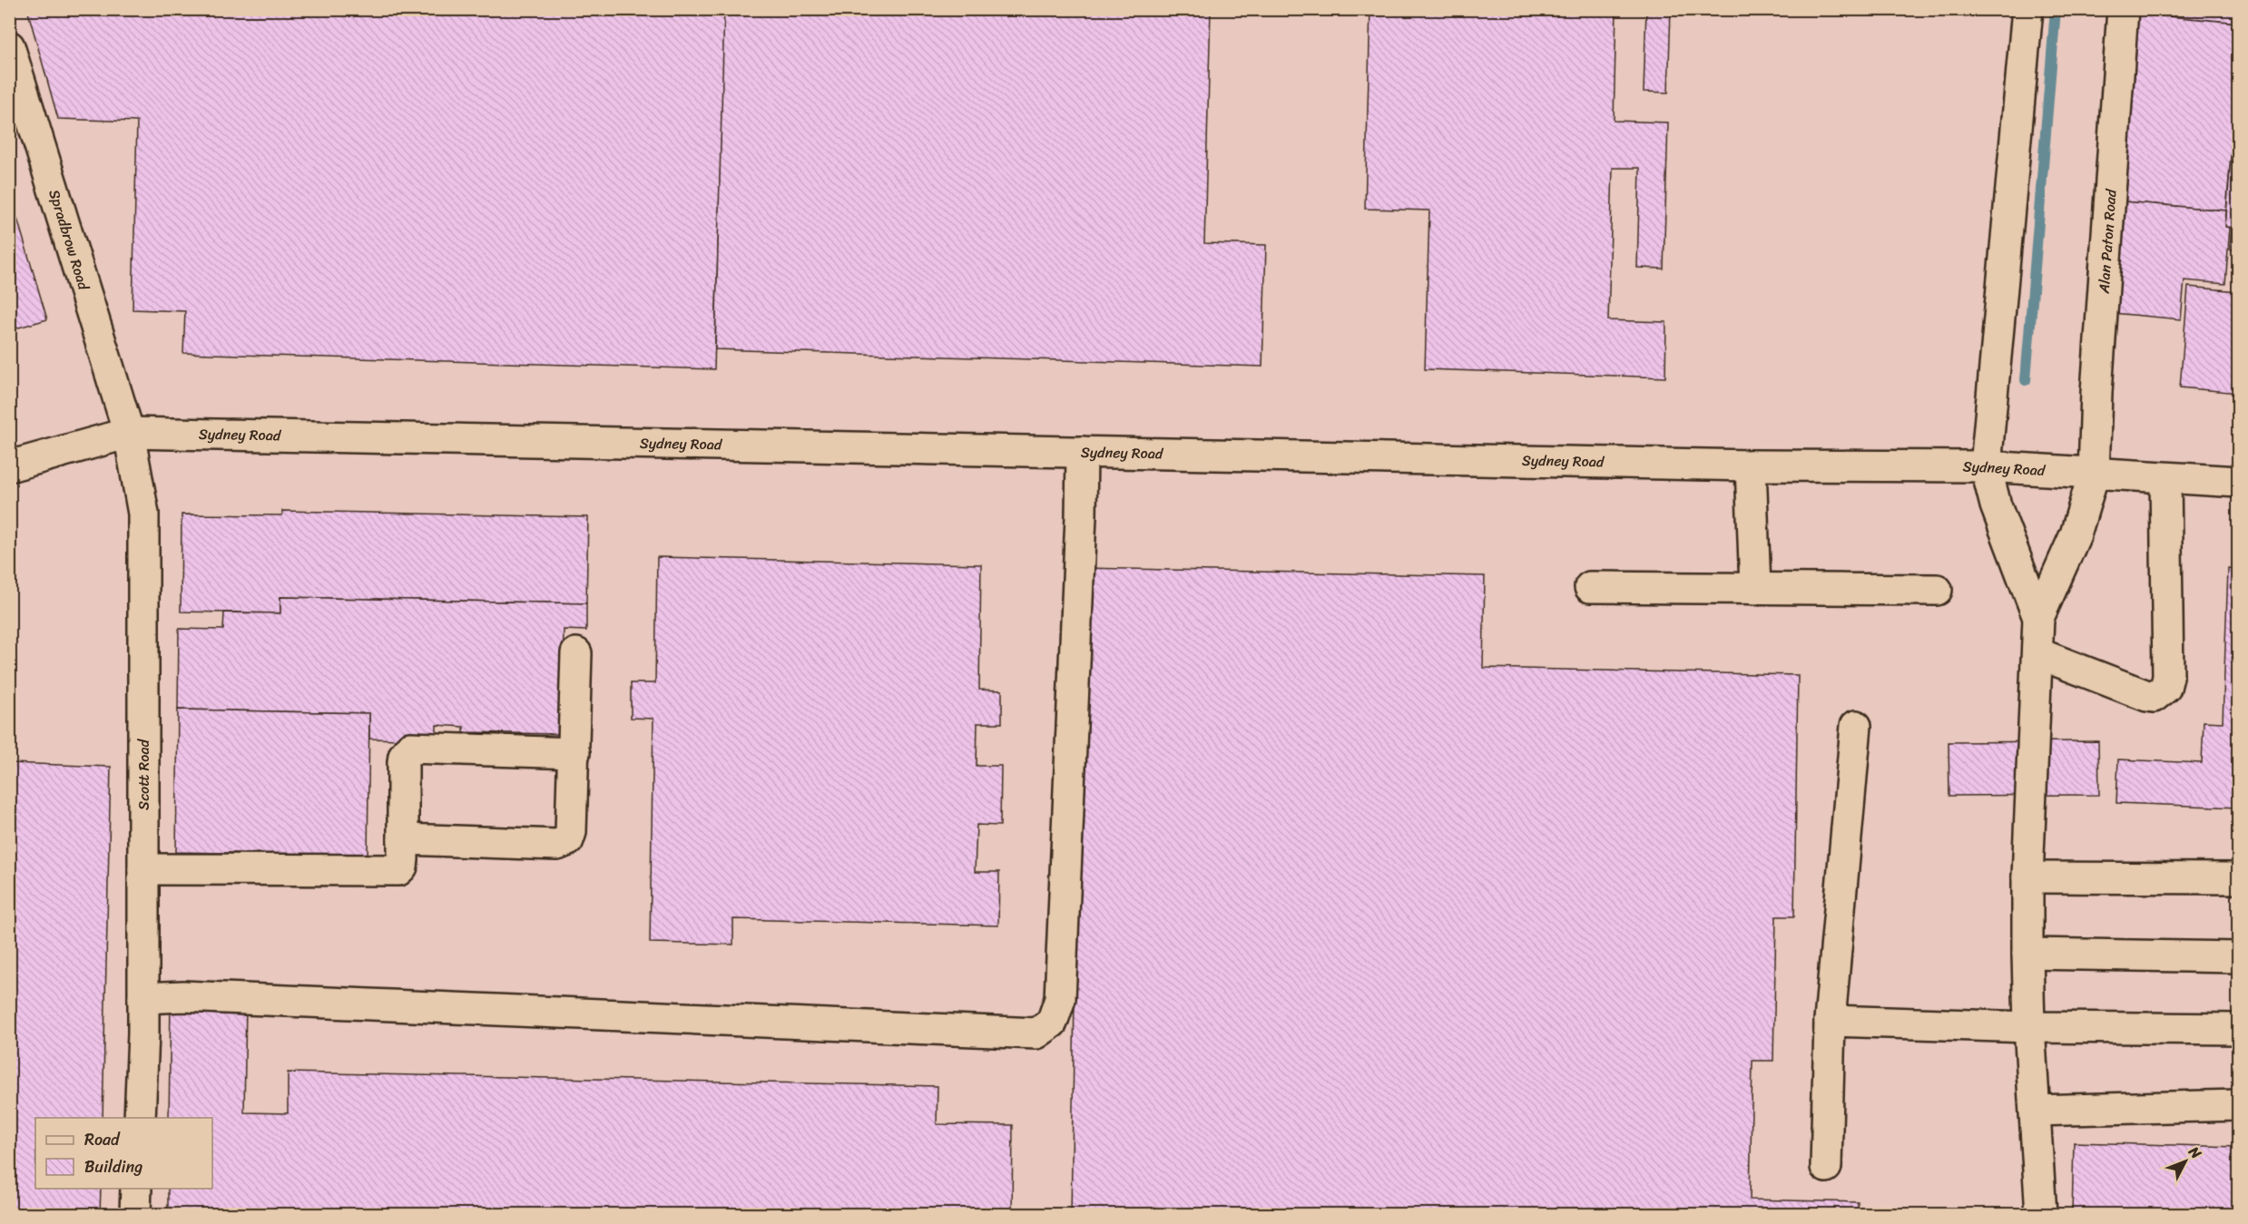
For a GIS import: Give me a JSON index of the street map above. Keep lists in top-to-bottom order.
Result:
{
  "streets": {
    "main road": [
      "Spradbrow Road",
      "Alan Paton Road",
      "Sydney Road",
      "Scott Road"
    ]
  },
  "crossings": [
    ["Spradbrow Road", "Sydney Road"],
    ["Spradbrow Road", "Scott Road"],
    ["Alan Paton Road", "Sydney Road"],
    ["Sydney Road", "Scott Road"]
  ],
  "legend": ["Road", "Building"],
  "north": "top right"
}
